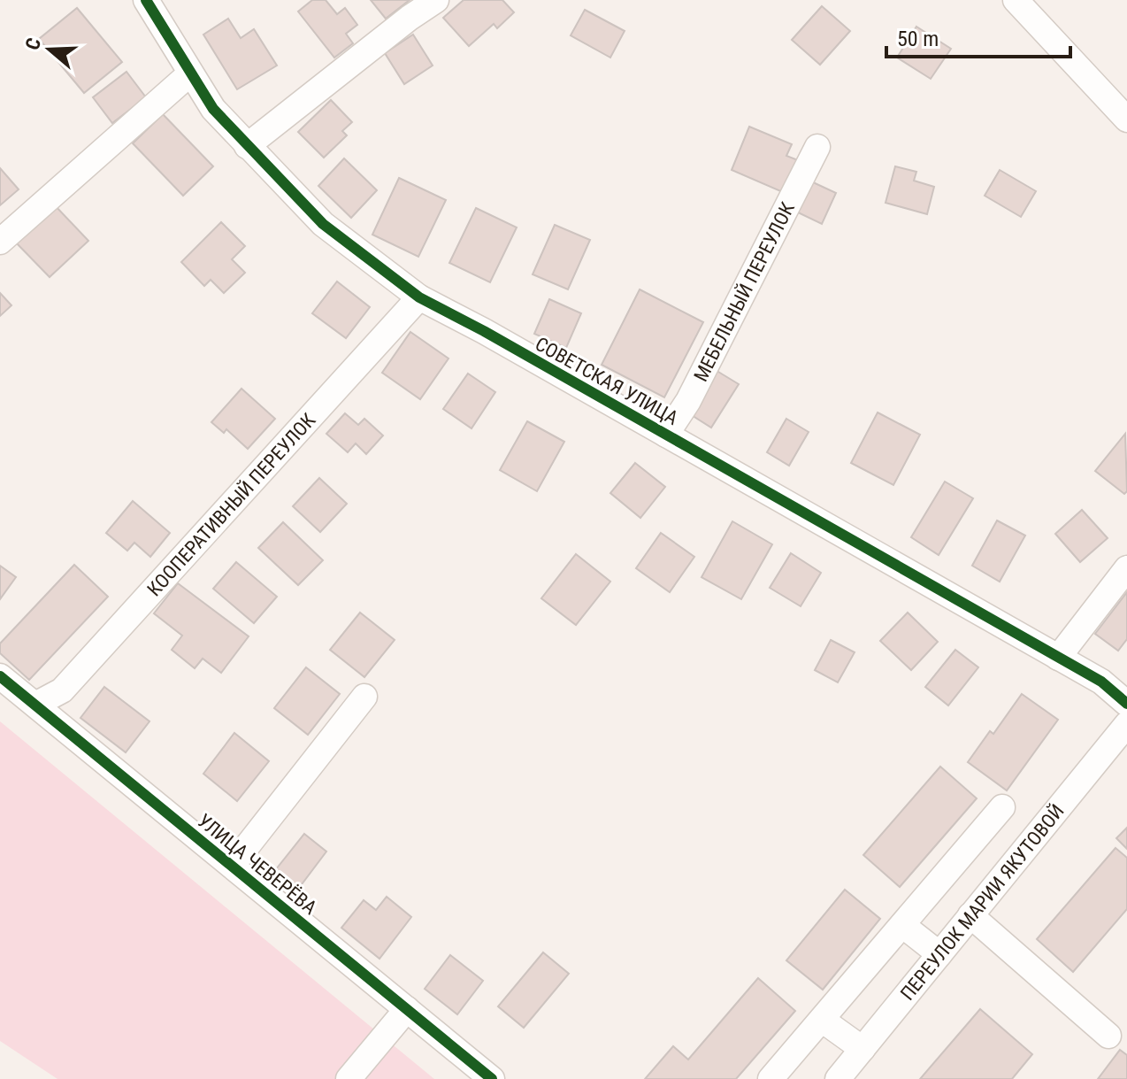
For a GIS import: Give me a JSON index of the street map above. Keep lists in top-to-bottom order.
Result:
{
  "streets": {
    "street": [
      "МЕБЕЛЬНЫЙ ПЕРЕУЛОК",
      "СОВЕТСКАЯ УЛИЦА",
      "КООПЕРАТИВНЫЙ ПЕРЕУЛОК",
      "УЛИЦА ЧЕВЕРЁВА",
      "ПЕРЕУЛОК МАРИИ ЯКУТОВОЙ"
    ]
  },
  "crossings": [
    ["МЕБЕЛЬНЫЙ ПЕРЕУЛОК", "СОВЕТСКАЯ УЛИЦА"],
    ["СОВЕТСКАЯ УЛИЦА", "КООПЕРАТИВНЫЙ ПЕРЕУЛОК"],
    ["КООПЕРАТИВНЫЙ ПЕРЕУЛОК", "УЛИЦА ЧЕВЕРЁВА"]
  ],
  "scale_bar": "50 m",
  "north": "left"
}
